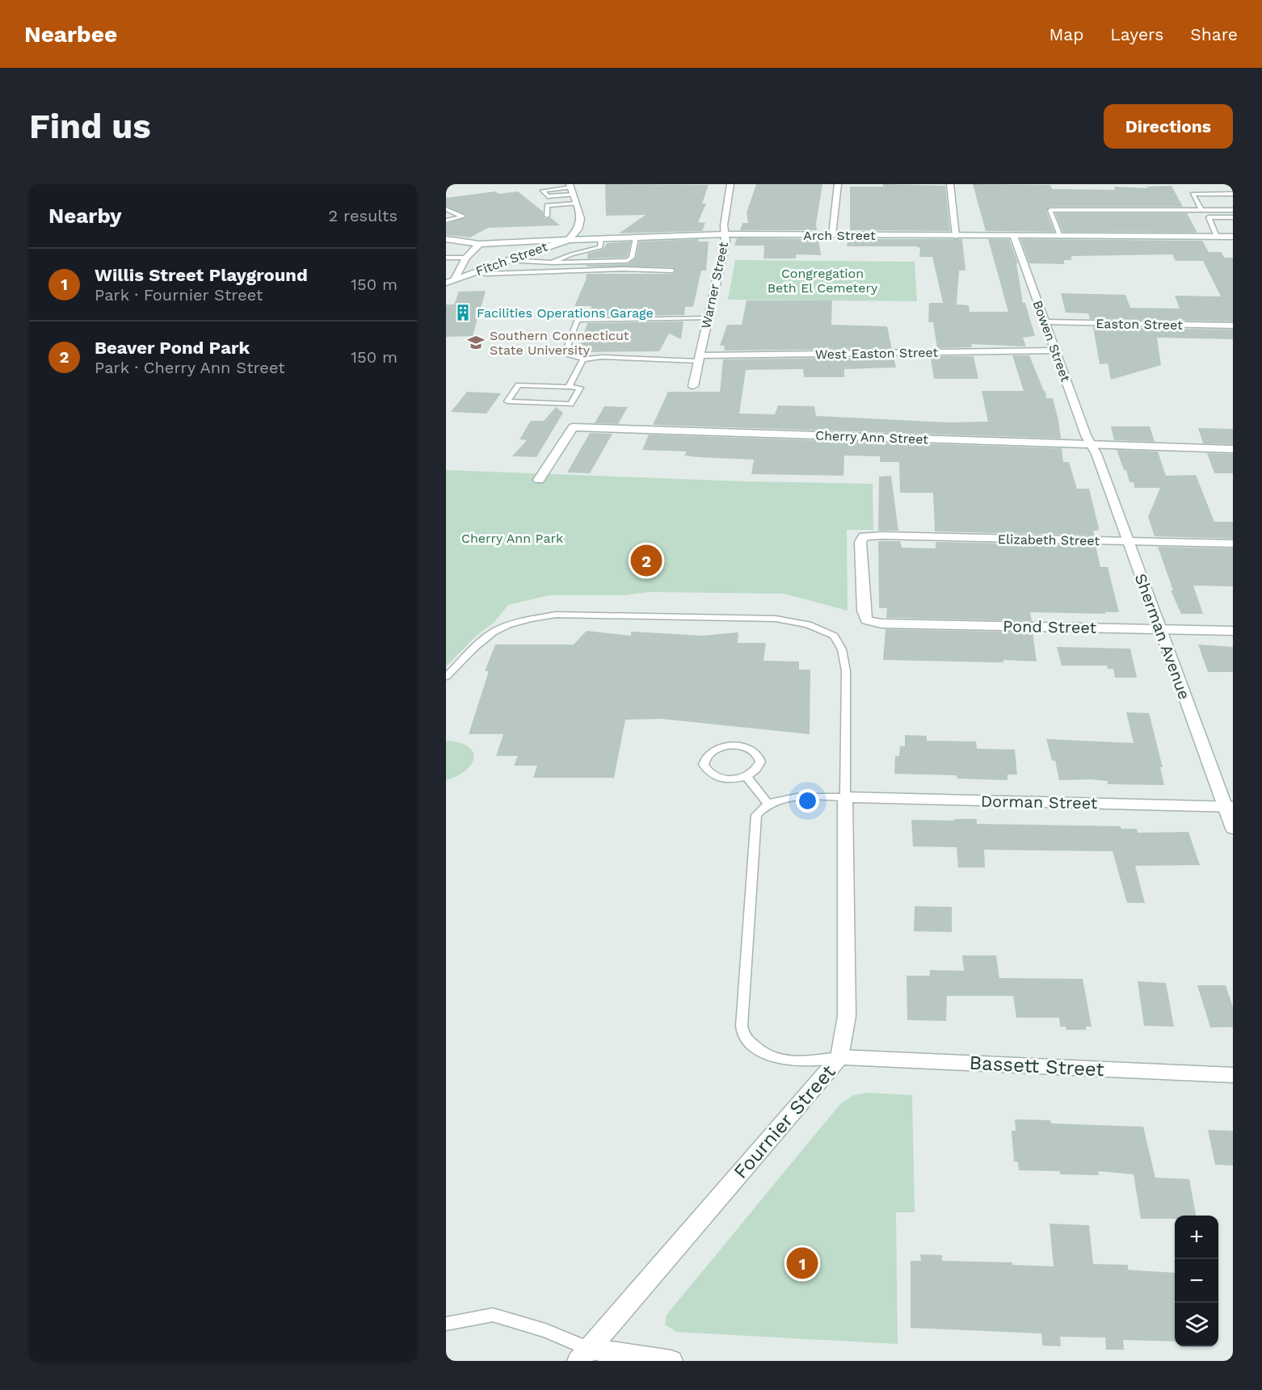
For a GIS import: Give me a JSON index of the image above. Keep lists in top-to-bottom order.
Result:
{
  "streets": {
    "street": [
      "Arch Street",
      "Fitch Street",
      "Warner Street",
      "Easton Street",
      "Bowen Street",
      "West Easton Street",
      "Cherry Ann Street",
      "Elizabeth Street",
      "Pond Street",
      "Sherman Avenue",
      "Dorman Street",
      "Bassett Street",
      "Fournier Street"
    ]
  },
  "crossings": [
    ["Arch Street", "Fitch Street"],
    ["Arch Street", "Warner Street"],
    ["Arch Street", "Bowen Street"],
    ["Warner Street", "West Easton Street"],
    ["Easton Street", "Bowen Street"],
    ["Bowen Street", "West Easton Street"],
    ["Bowen Street", "Cherry Ann Street"],
    ["Bowen Street", "Sherman Avenue"],
    ["Cherry Ann Street", "Sherman Avenue"],
    ["Elizabeth Street", "Pond Street"],
    ["Elizabeth Street", "Sherman Avenue"],
    ["Pond Street", "Sherman Avenue"],
    ["Sherman Avenue", "Dorman Street"],
    ["Dorman Street", "Fournier Street"],
    ["Bassett Street", "Fournier Street"]
  ],
  "parks": ["Congregation Beth El Cemetery", "Cherry Ann Park"],
  "places": {
    "building": ["Facilities Operations Garage"],
    "school or university": ["Southern Connecticut State University"]
  },
  "page": {
    "header": "Nearbee",
    "nav": ["Map", "Layers", "Share"],
    "buttons": "Directions",
    "title": "Find us",
    "heading": ["Nearby", "2 results"],
    "list": [
      {
        "mark": "1",
        "name": "Willis Street Playground",
        "note": "Park · Fournier Street",
        "value": "150 m"
      },
      {
        "mark": "2",
        "name": "Beaver Pond Park",
        "note": "Park · Cherry Ann Street",
        "value": "150 m"
      }
    ],
    "pins": ["2", "1"],
    "map_buttons": ["+", "−"]
  }
}
